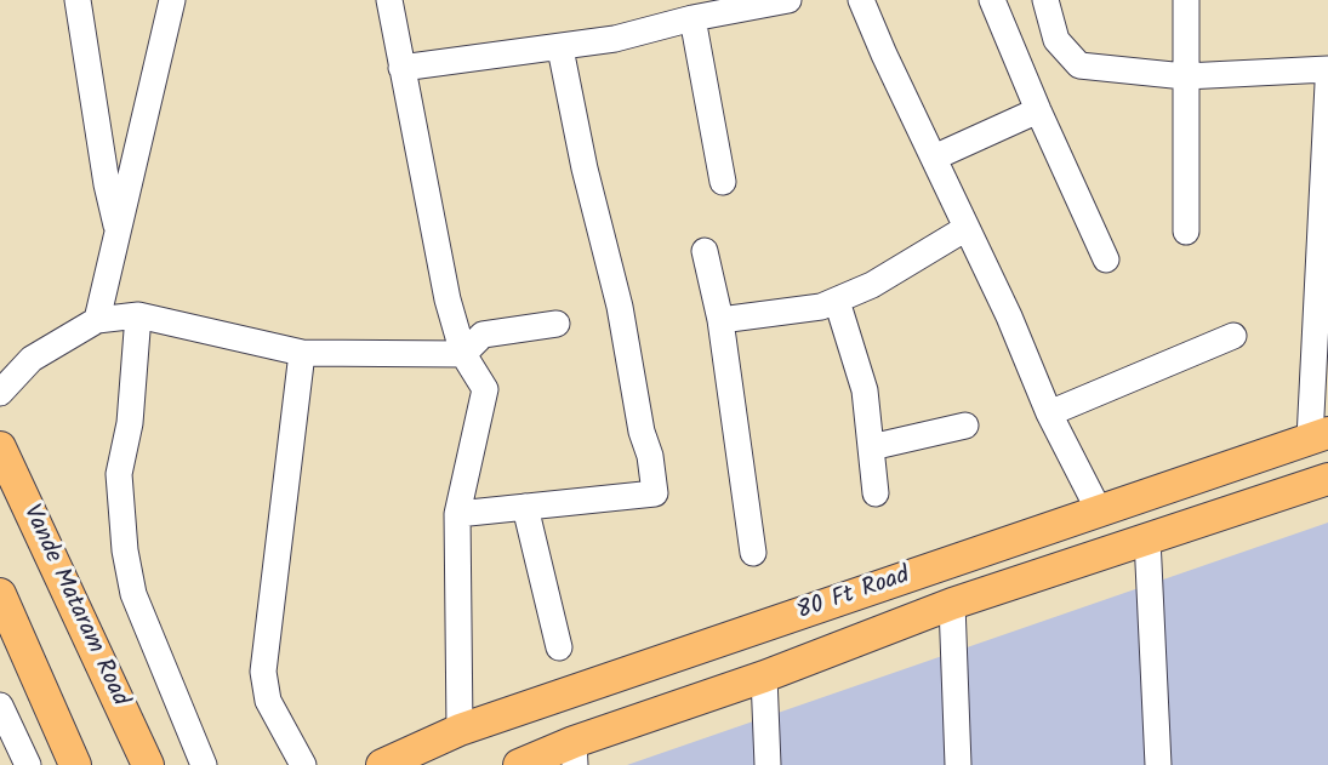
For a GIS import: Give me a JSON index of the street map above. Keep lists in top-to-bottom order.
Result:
{
  "streets": {
    "main road": ["80 Ft Road", "Vande Mataram Road"]
  }
}
